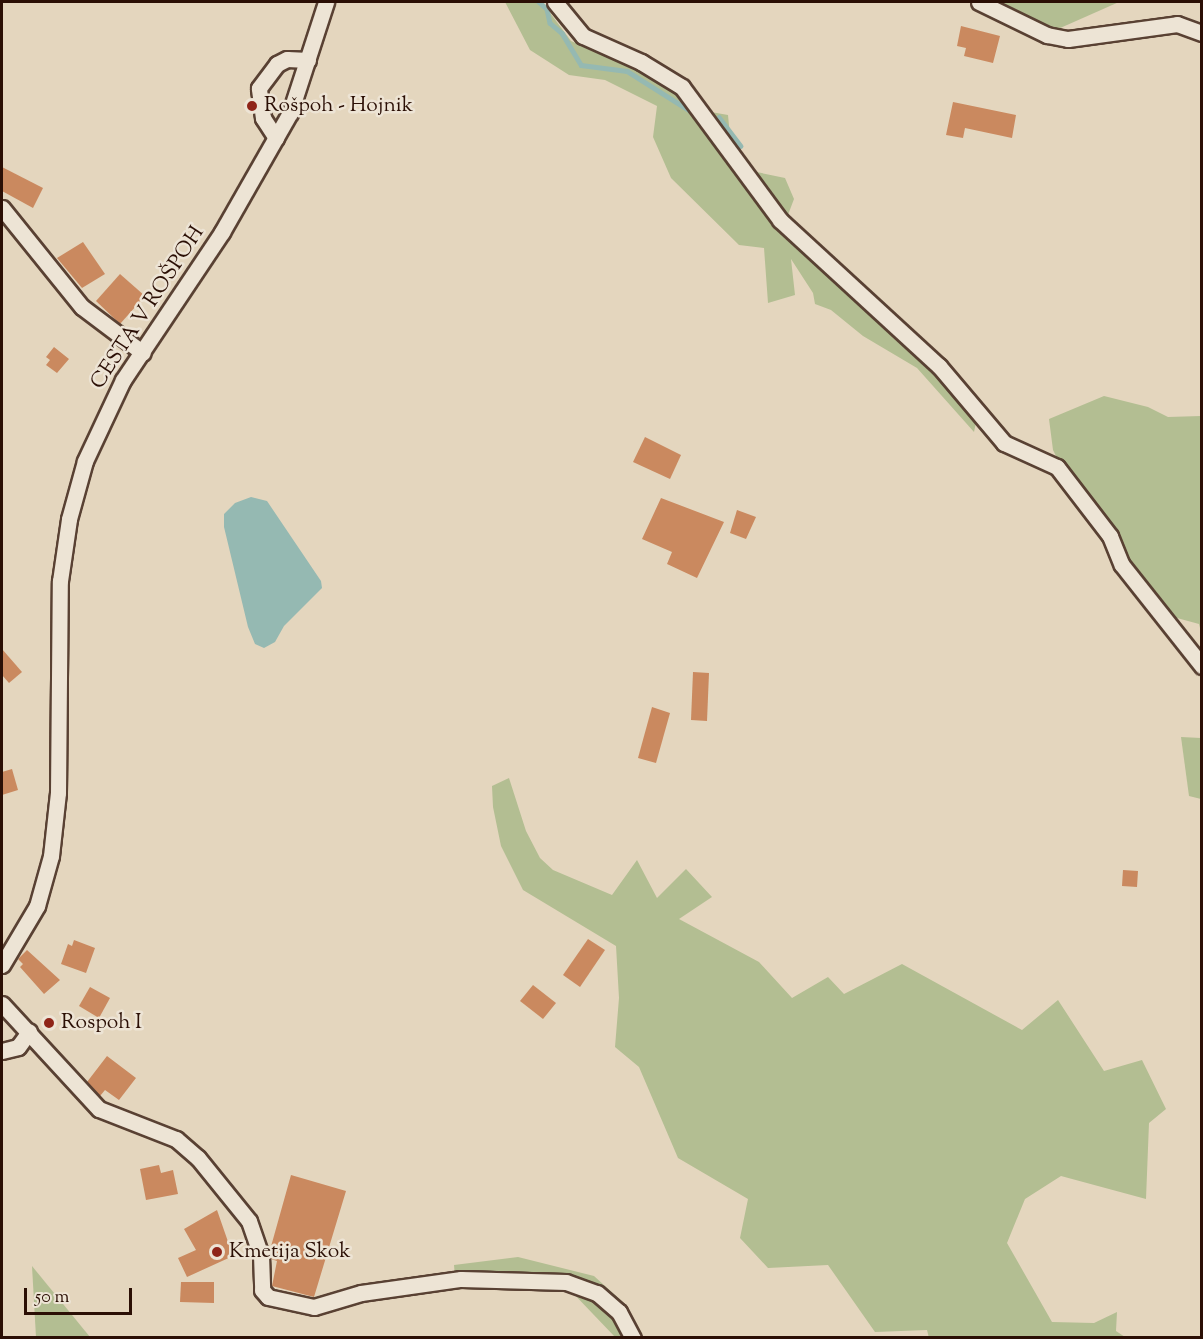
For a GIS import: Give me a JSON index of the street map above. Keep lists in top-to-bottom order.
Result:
{
  "streets": {
    "street": ["CESTA V ROŠPOH"]
  },
  "places": ["Rošpoh - Hojnik", "Rospoh I", "Kmetija Skok"],
  "scale_bar": "50 m"
}
